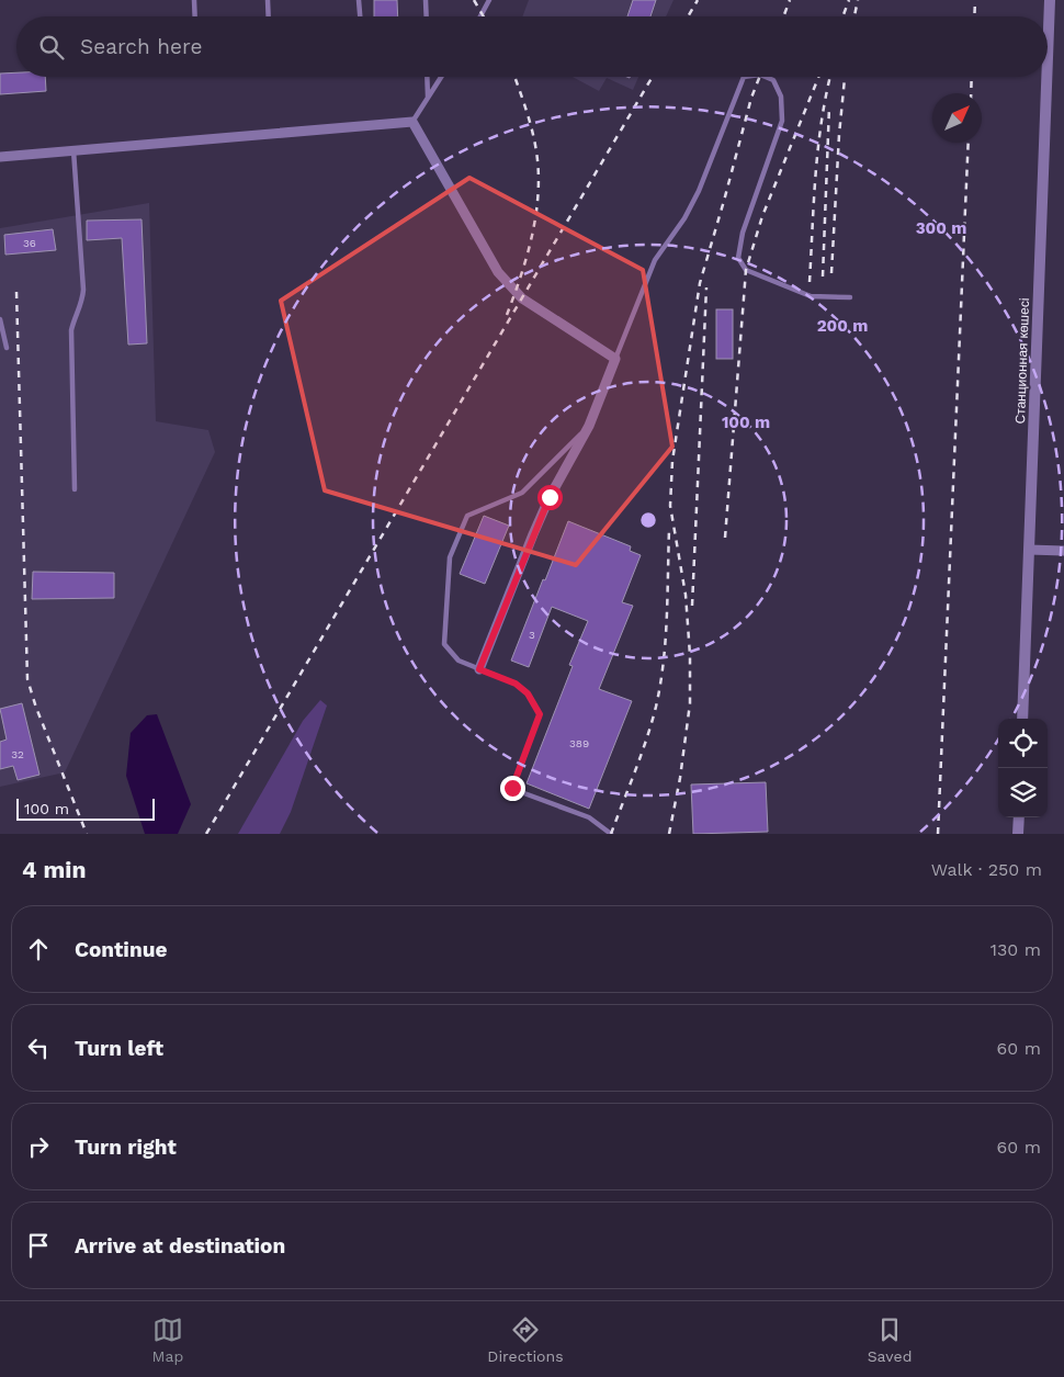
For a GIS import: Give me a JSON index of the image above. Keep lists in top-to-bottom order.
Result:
{
  "streets": {
    "street": ["Станционная көшесі"]
  },
  "house_numbers": [
    "36",
    "3",
    "389",
    "32"
  ],
  "scale_bar": "100 m",
  "north": "top right",
  "page": {
    "search": "Search here",
    "scale": "100 m",
    "heading": ["4 min", "Walk · 250 m"],
    "list": [
      ["Continue", "130 m"],
      ["Turn left", "60 m"],
      ["Turn right", "60 m"],
      "Arrive at destination"
    ],
    "nav": ["Map", "Directions", "Saved"]
  },
  "rings": ["300 m", "200 m", "100 m"]
}
